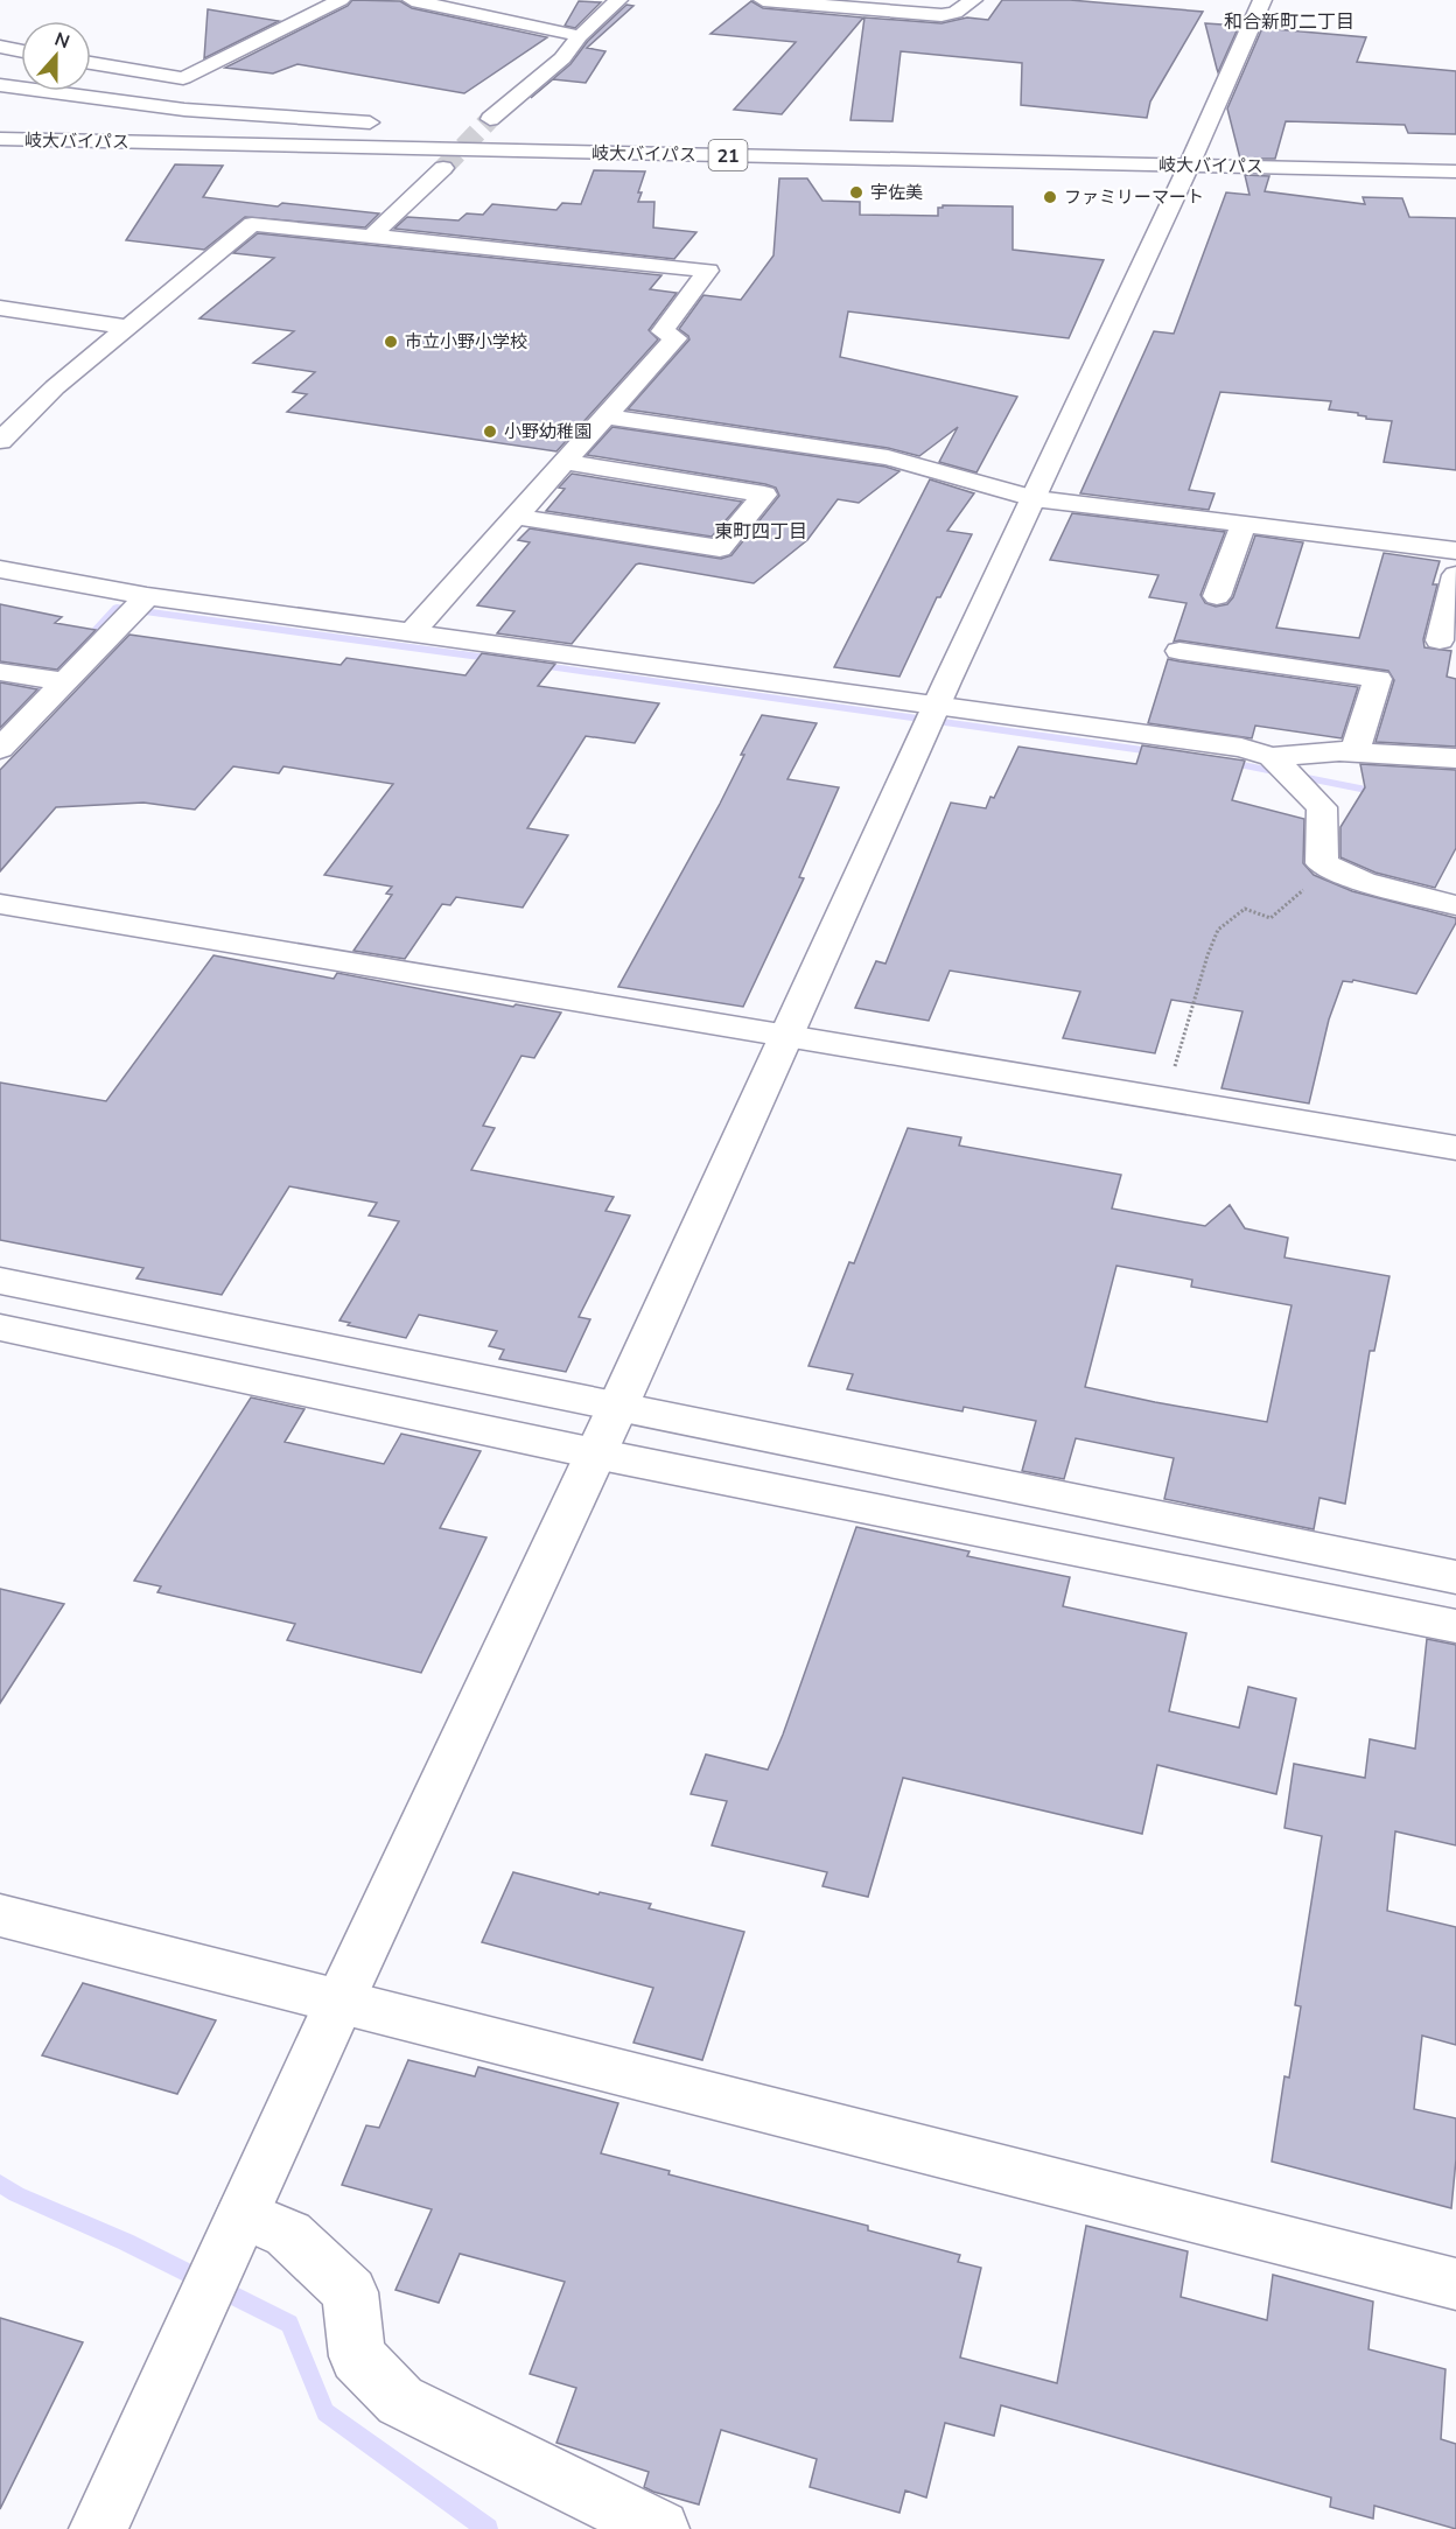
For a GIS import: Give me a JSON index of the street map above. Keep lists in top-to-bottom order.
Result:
{
  "streets": {
    "main road": ["岐大バイパス", "21"]
  },
  "crossings": [
    ["岐大バイパス", "21"]
  ],
  "districts": ["和合新町二丁目", "東町四丁目"],
  "places": [
    "宇佐美",
    "ファミリーマート",
    "市立小野小学校",
    "小野幼稚園"
  ],
  "north": "top"
}
